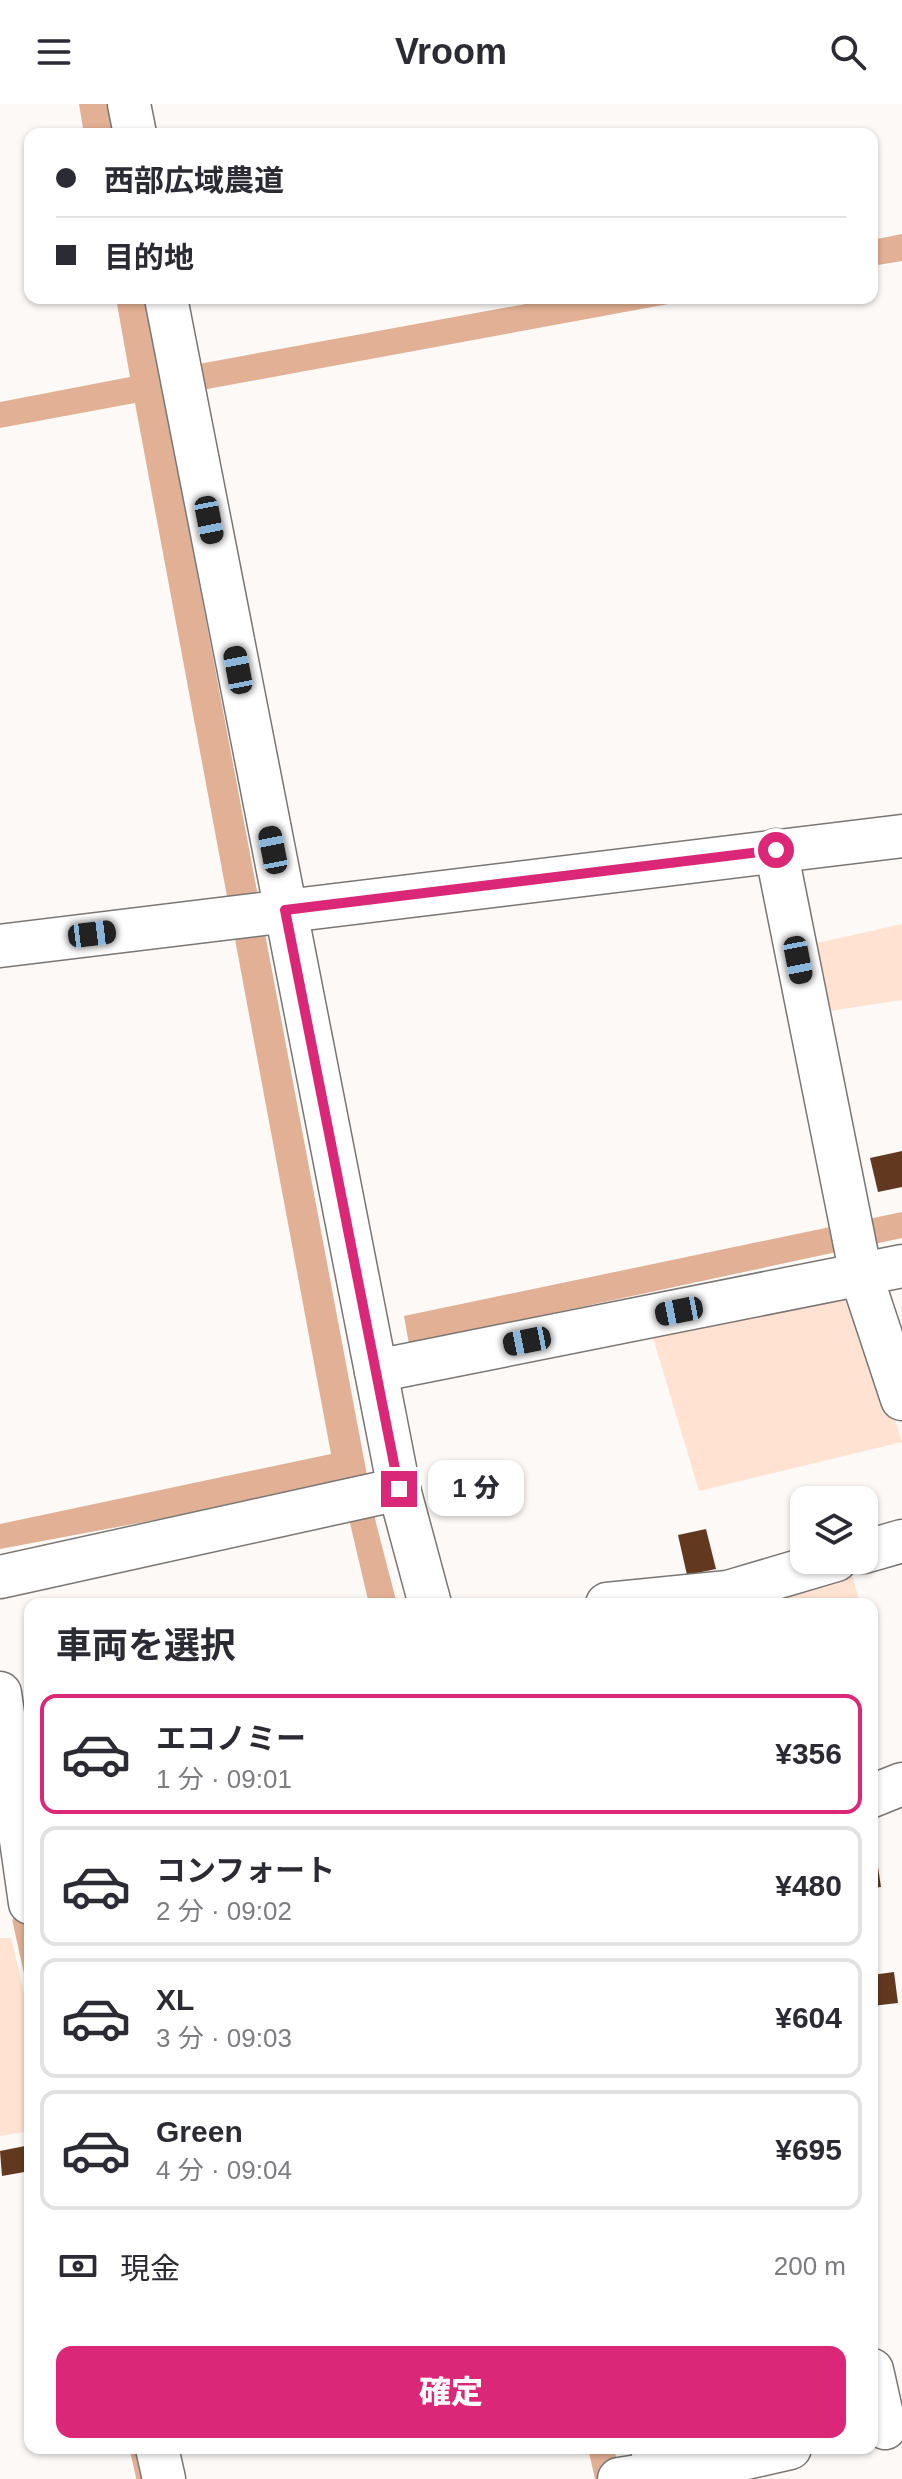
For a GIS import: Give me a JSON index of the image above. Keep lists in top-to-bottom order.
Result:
{
  "page": {
    "header": "Vroom",
    "banner": ["西部広域農道", "目的地"],
    "bubble": "1 分",
    "heading": "車両を選択",
    "list": [
      {
        "name": "エコノミー",
        "note": "1 分 · 09:01",
        "value": "¥356"
      },
      {
        "name": "コンフォート",
        "note": "2 分 · 09:02",
        "value": "¥480"
      },
      {
        "name": "XL",
        "note": "3 分 · 09:03",
        "value": "¥604"
      },
      {
        "name": "Green",
        "note": "4 分 · 09:04",
        "value": "¥695"
      }
    ],
    "pay": ["現金", "200 m"],
    "buttons": "確定"
  }
}
